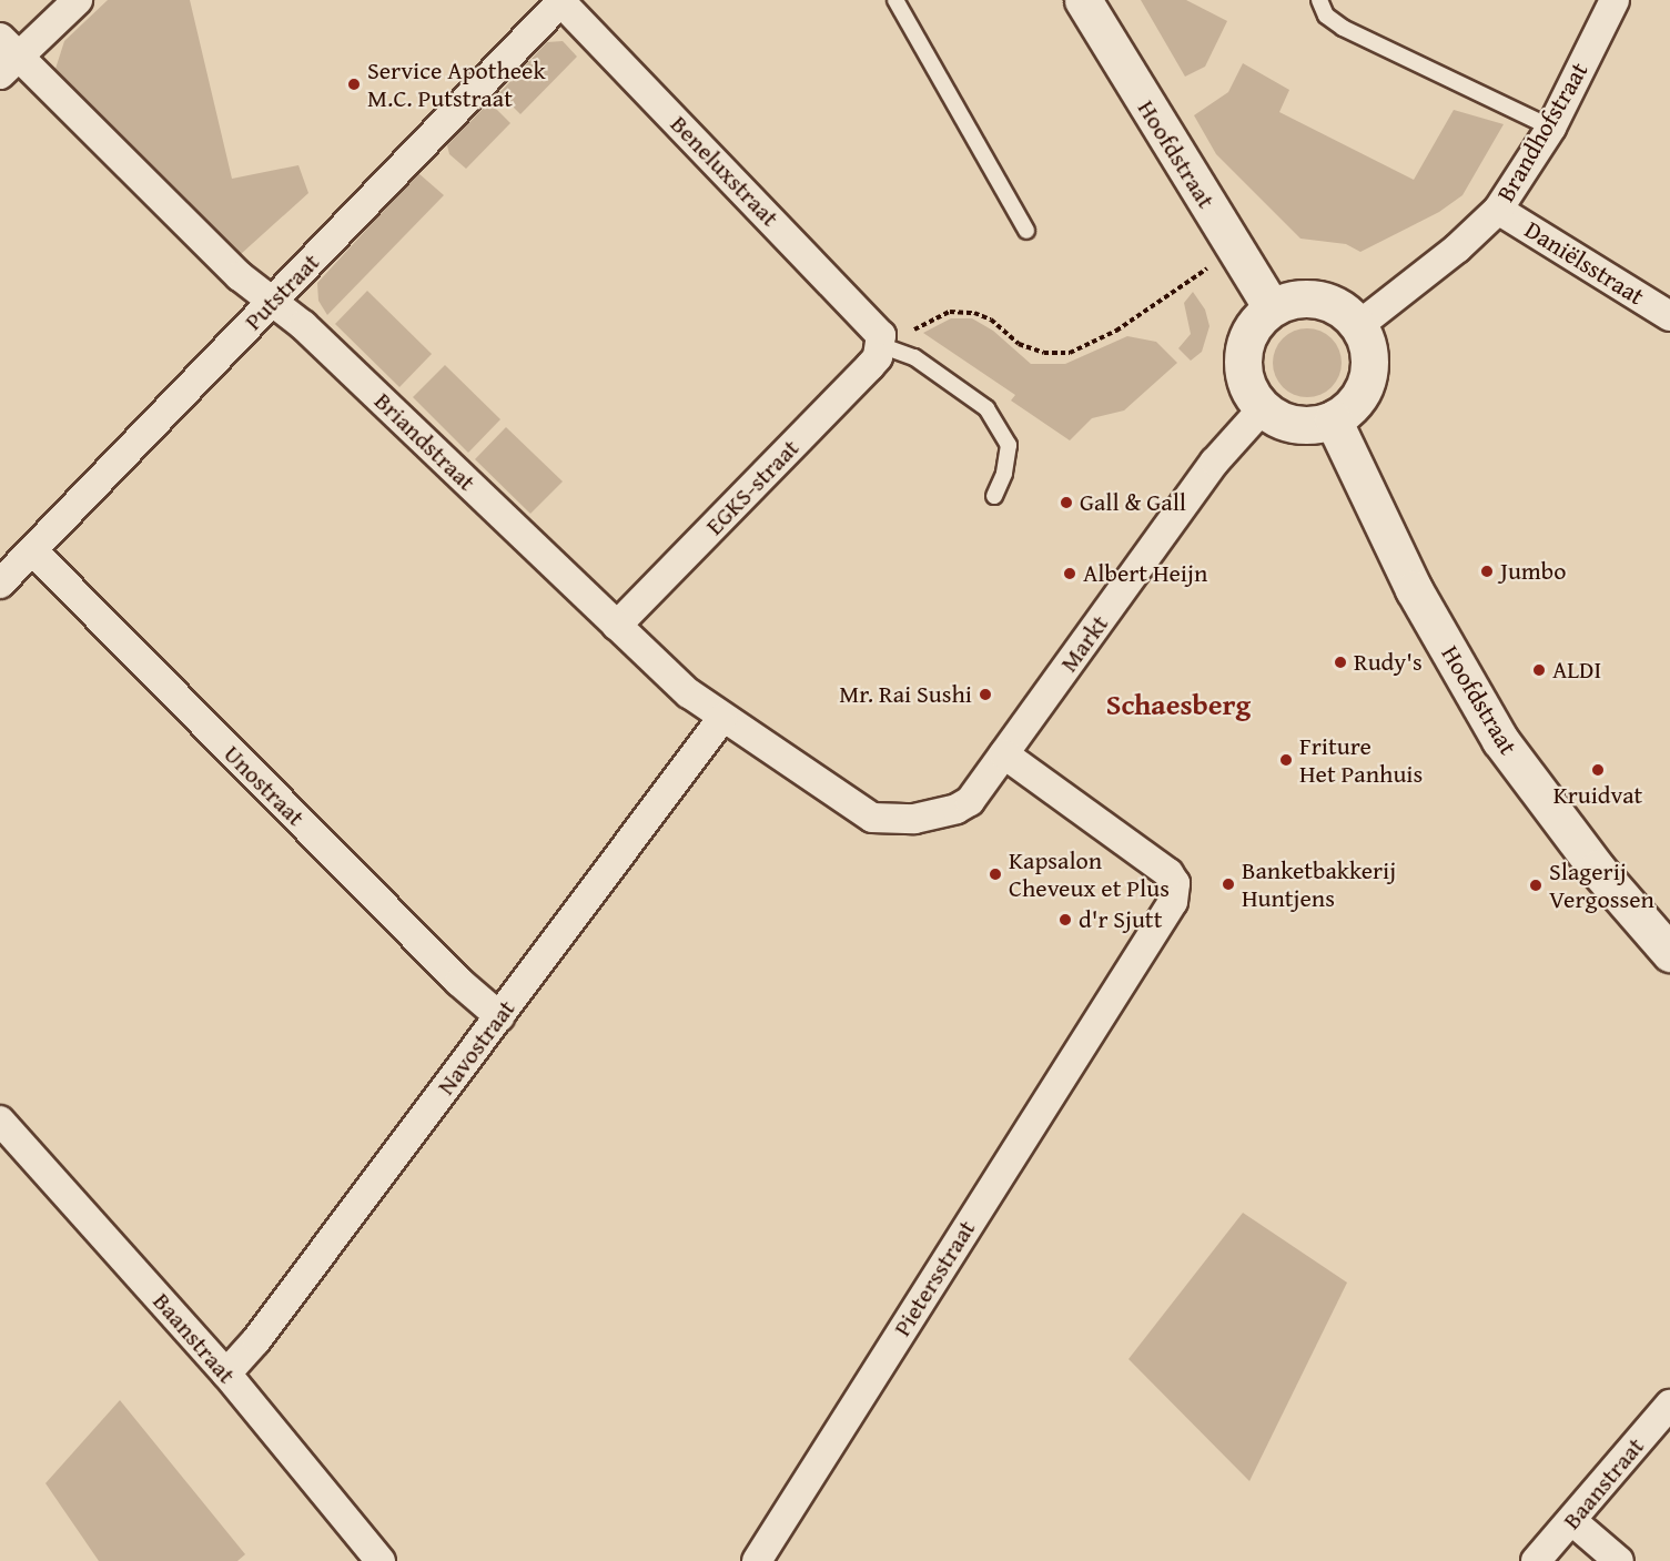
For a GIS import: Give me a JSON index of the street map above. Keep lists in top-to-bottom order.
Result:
{
  "streets": {
    "street": [
      "Brandhofstraat",
      "Hoofdstraat",
      "Beneluxstraat",
      "Daniëlsstraat",
      "Putstraat",
      "Briandstraat",
      "EGKS-straat",
      "Markt",
      "Unostraat",
      "Navostraat",
      "Pietersstraat",
      "Baanstraat"
    ]
  },
  "crossings": [
    ["Brandhofstraat", "Hoofdstraat"],
    ["Brandhofstraat", "Daniëlsstraat"],
    ["Brandhofstraat", "Markt"],
    ["Hoofdstraat", "Markt"],
    ["Beneluxstraat", "Putstraat"],
    ["Beneluxstraat", "EGKS-straat"],
    ["Putstraat", "Briandstraat"],
    ["Putstraat", "Unostraat"],
    ["Briandstraat", "EGKS-straat"],
    ["Briandstraat", "Markt"],
    ["Briandstraat", "Navostraat"],
    ["Markt", "Pietersstraat"],
    ["Unostraat", "Navostraat"],
    ["Navostraat", "Baanstraat"]
  ],
  "districts": ["Schaesberg"],
  "places": [
    "Service Apotheek M.C. Putstraat",
    "Gall & Gall",
    "Jumbo",
    "Albert Heijn",
    "Rudy's",
    "ALDI",
    "Mr. Rai Sushi",
    "Friture Het Panhuis",
    "Kruidvat",
    "Kapsalon Cheveux et Plus",
    "Banketbakkerij Huntjens",
    "Slagerij Vergossen",
    "d'r Sjutt"
  ]
}
